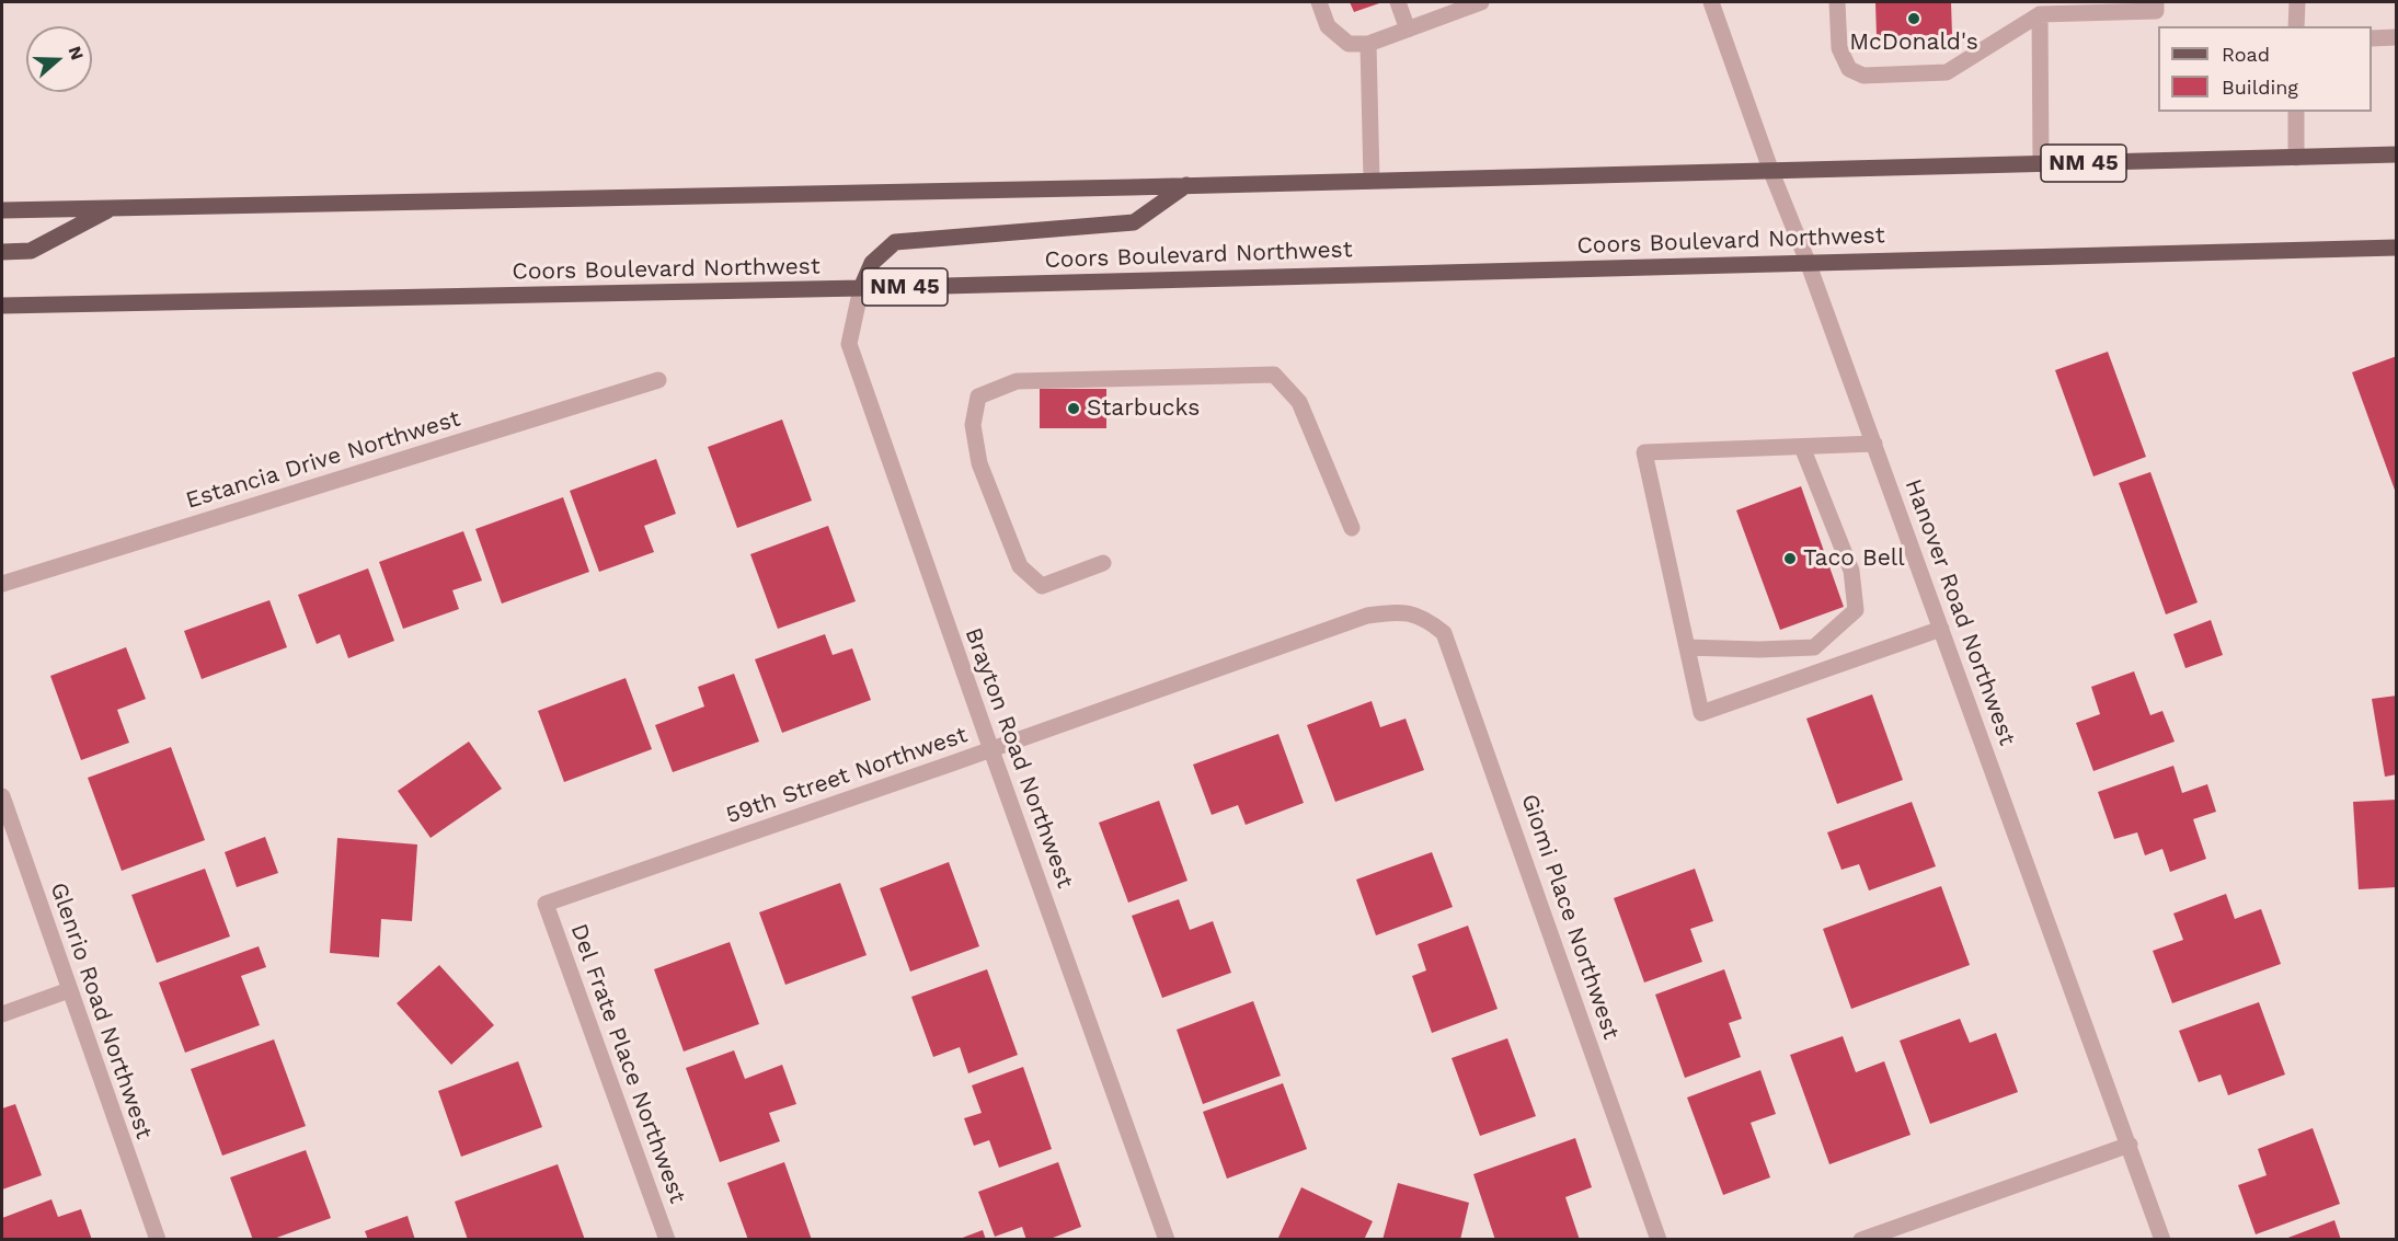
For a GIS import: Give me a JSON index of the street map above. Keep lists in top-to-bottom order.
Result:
{
  "streets": {
    "main road": ["NM 45", "Coors Boulevard Northwest"],
    "street": [
      "Estancia Drive Northwest",
      "Hanover Road Northwest",
      "Brayton Road Northwest",
      "59th Street Northwest",
      "Giomi Place Northwest",
      "Glenrio Road Northwest",
      "Del Frate Place Northwest"
    ]
  },
  "crossings": [
    ["NM 45", "Hanover Road Northwest"],
    ["Coors Boulevard Northwest", "Hanover Road Northwest"],
    ["Coors Boulevard Northwest", "Brayton Road Northwest"],
    ["Brayton Road Northwest", "59th Street Northwest"],
    ["59th Street Northwest", "Giomi Place Northwest"],
    ["59th Street Northwest", "Del Frate Place Northwest"]
  ],
  "places": ["McDonald's", "Starbucks", "Taco Bell"],
  "legend": ["Road", "Building"],
  "north": "right"
}
